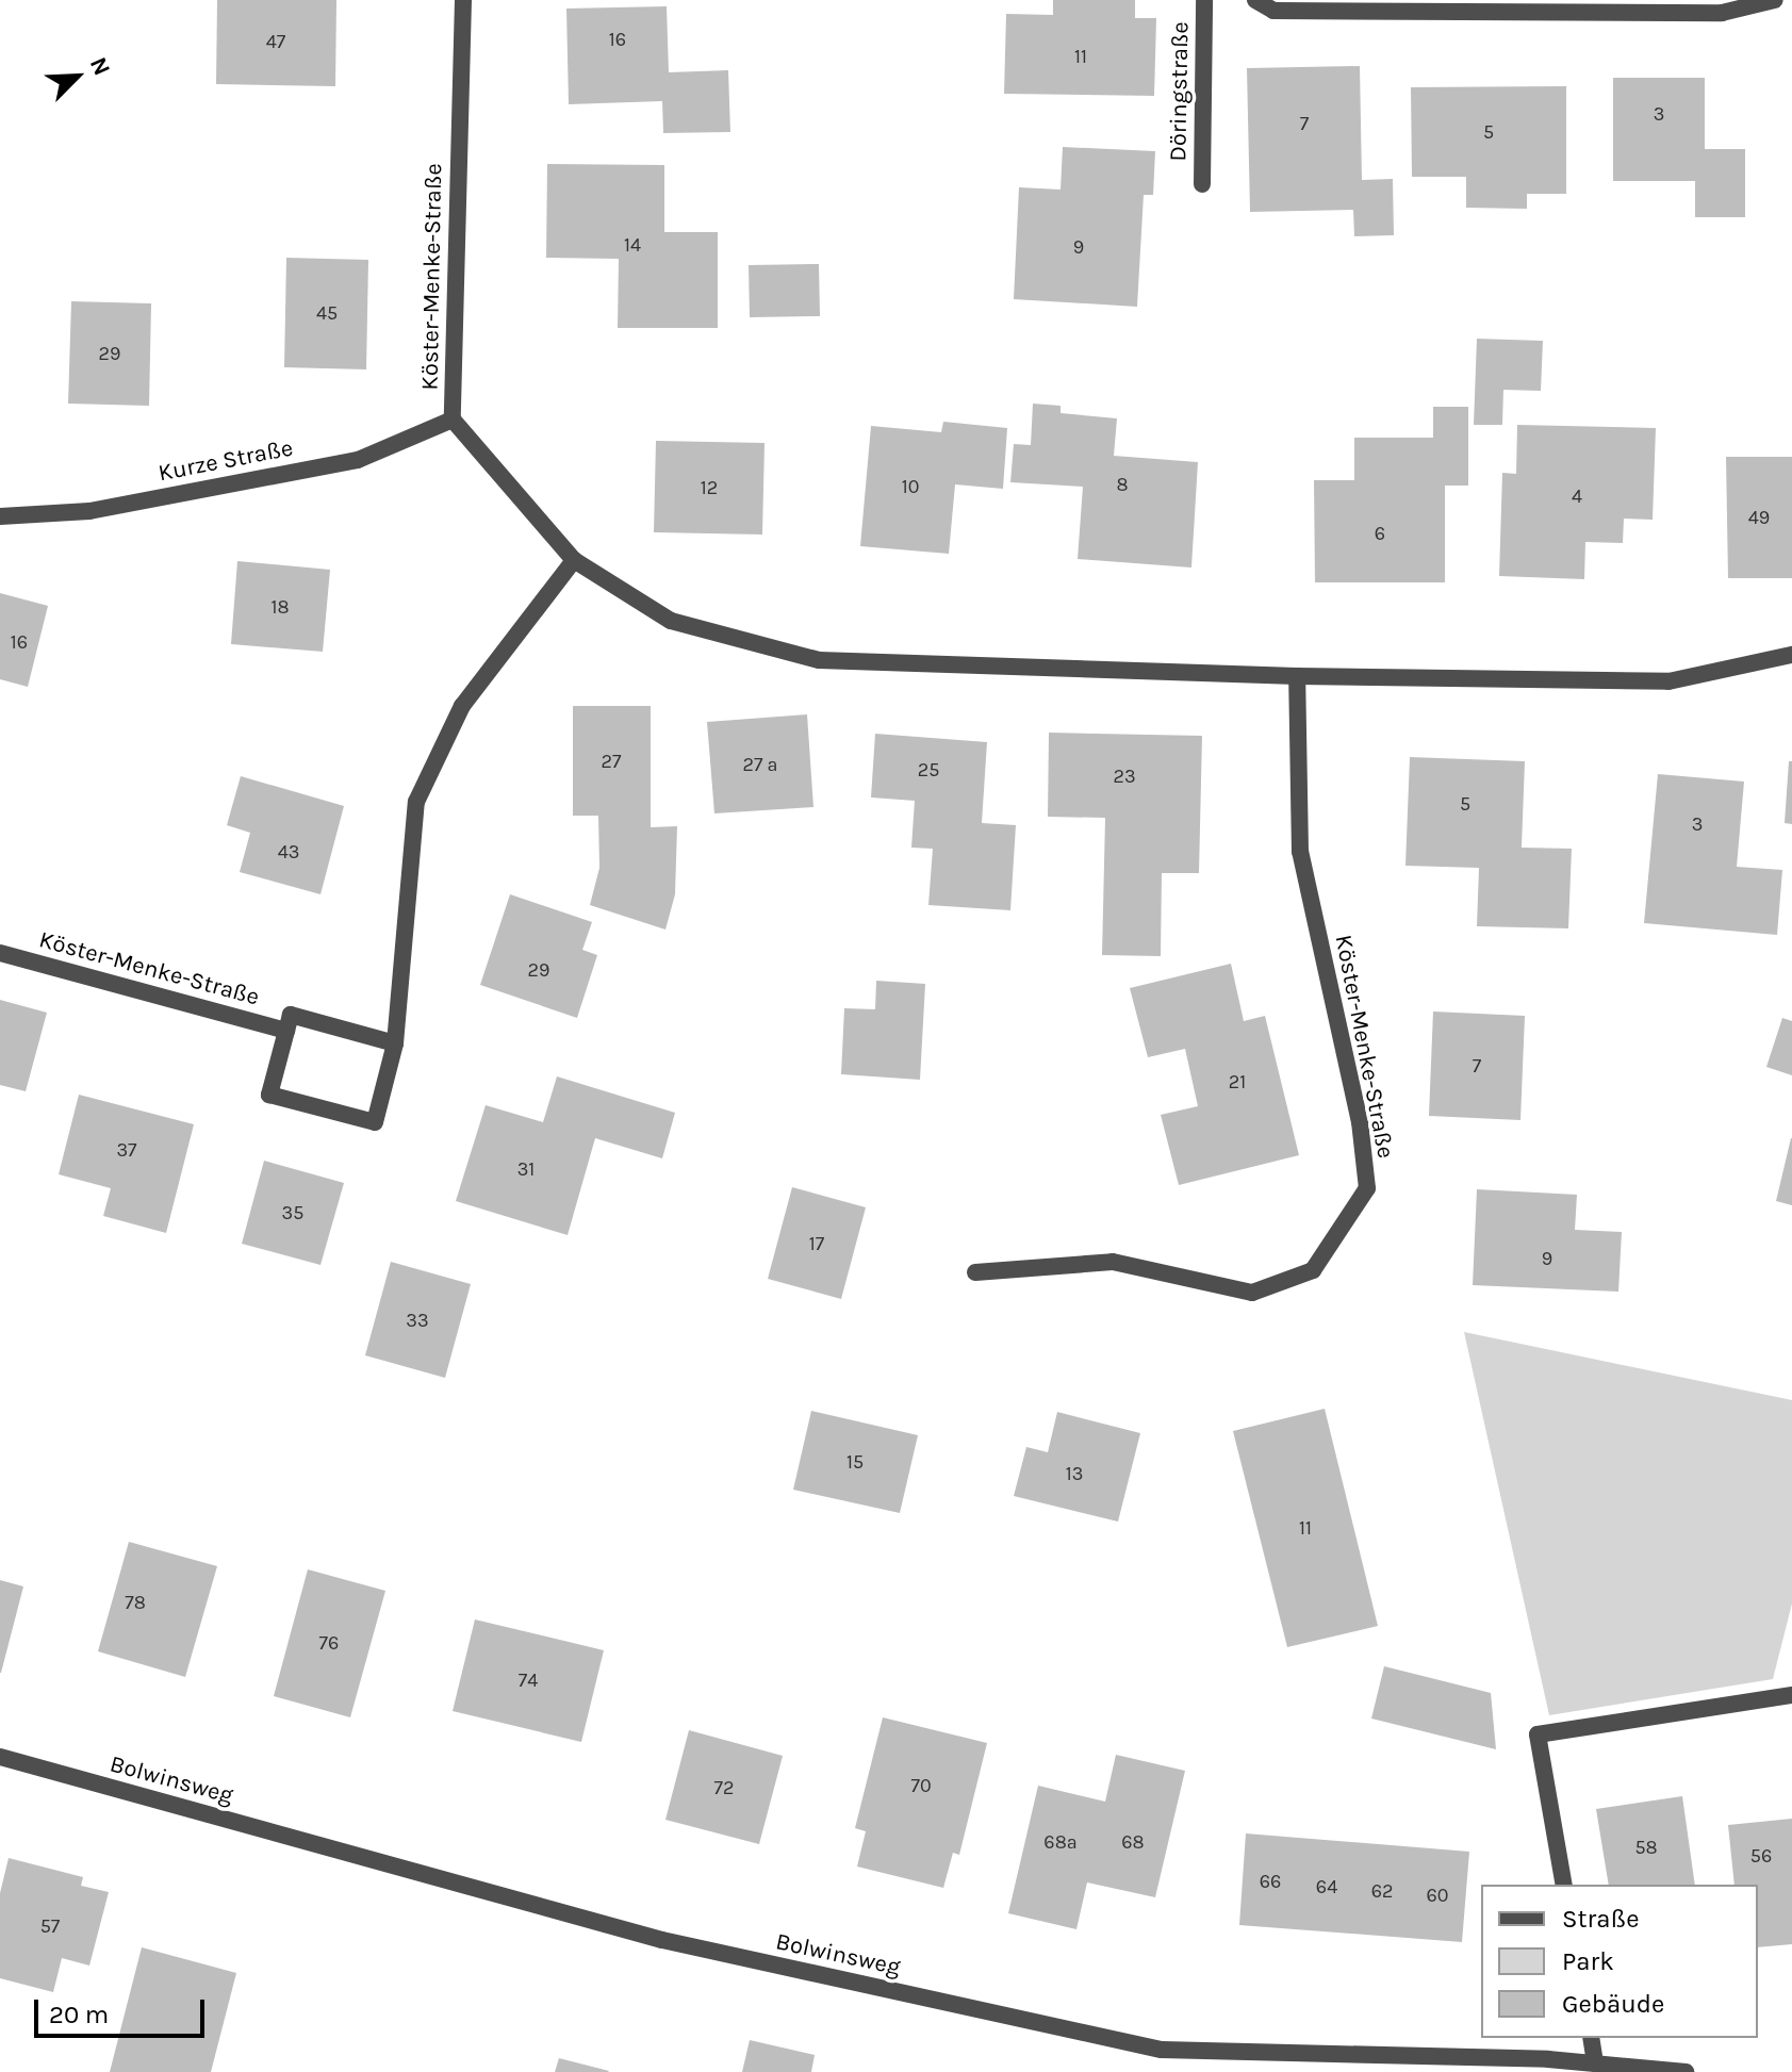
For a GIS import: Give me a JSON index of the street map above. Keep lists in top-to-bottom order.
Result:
{
  "streets": {
    "street": [
      "Döringstraße",
      "Köster-Menke-Straße",
      "Kurze Straße",
      "Bolwinsweg"
    ]
  },
  "crossings": [
    ["Köster-Menke-Straße", "Kurze Straße"]
  ],
  "house_numbers": [
    "16",
    "47",
    "11",
    "3",
    "7",
    "5",
    "14",
    "9",
    "45",
    "29",
    "8",
    "10",
    "12",
    "4",
    "49",
    "6",
    "18",
    "16",
    "27",
    "27 a",
    "25",
    "23",
    "5",
    "3",
    "43",
    "29",
    "7",
    "21",
    "37",
    "31",
    "35",
    "17",
    "9",
    "33",
    "15",
    "13",
    "11",
    "78",
    "76",
    "74",
    "70",
    "72",
    "68a",
    "68",
    "58",
    "56",
    "66",
    "64",
    "62",
    "60",
    "57"
  ],
  "legend": ["Straße", "Park", "Gebäude"],
  "scale_bar": "20 m",
  "north": "top right"
}
